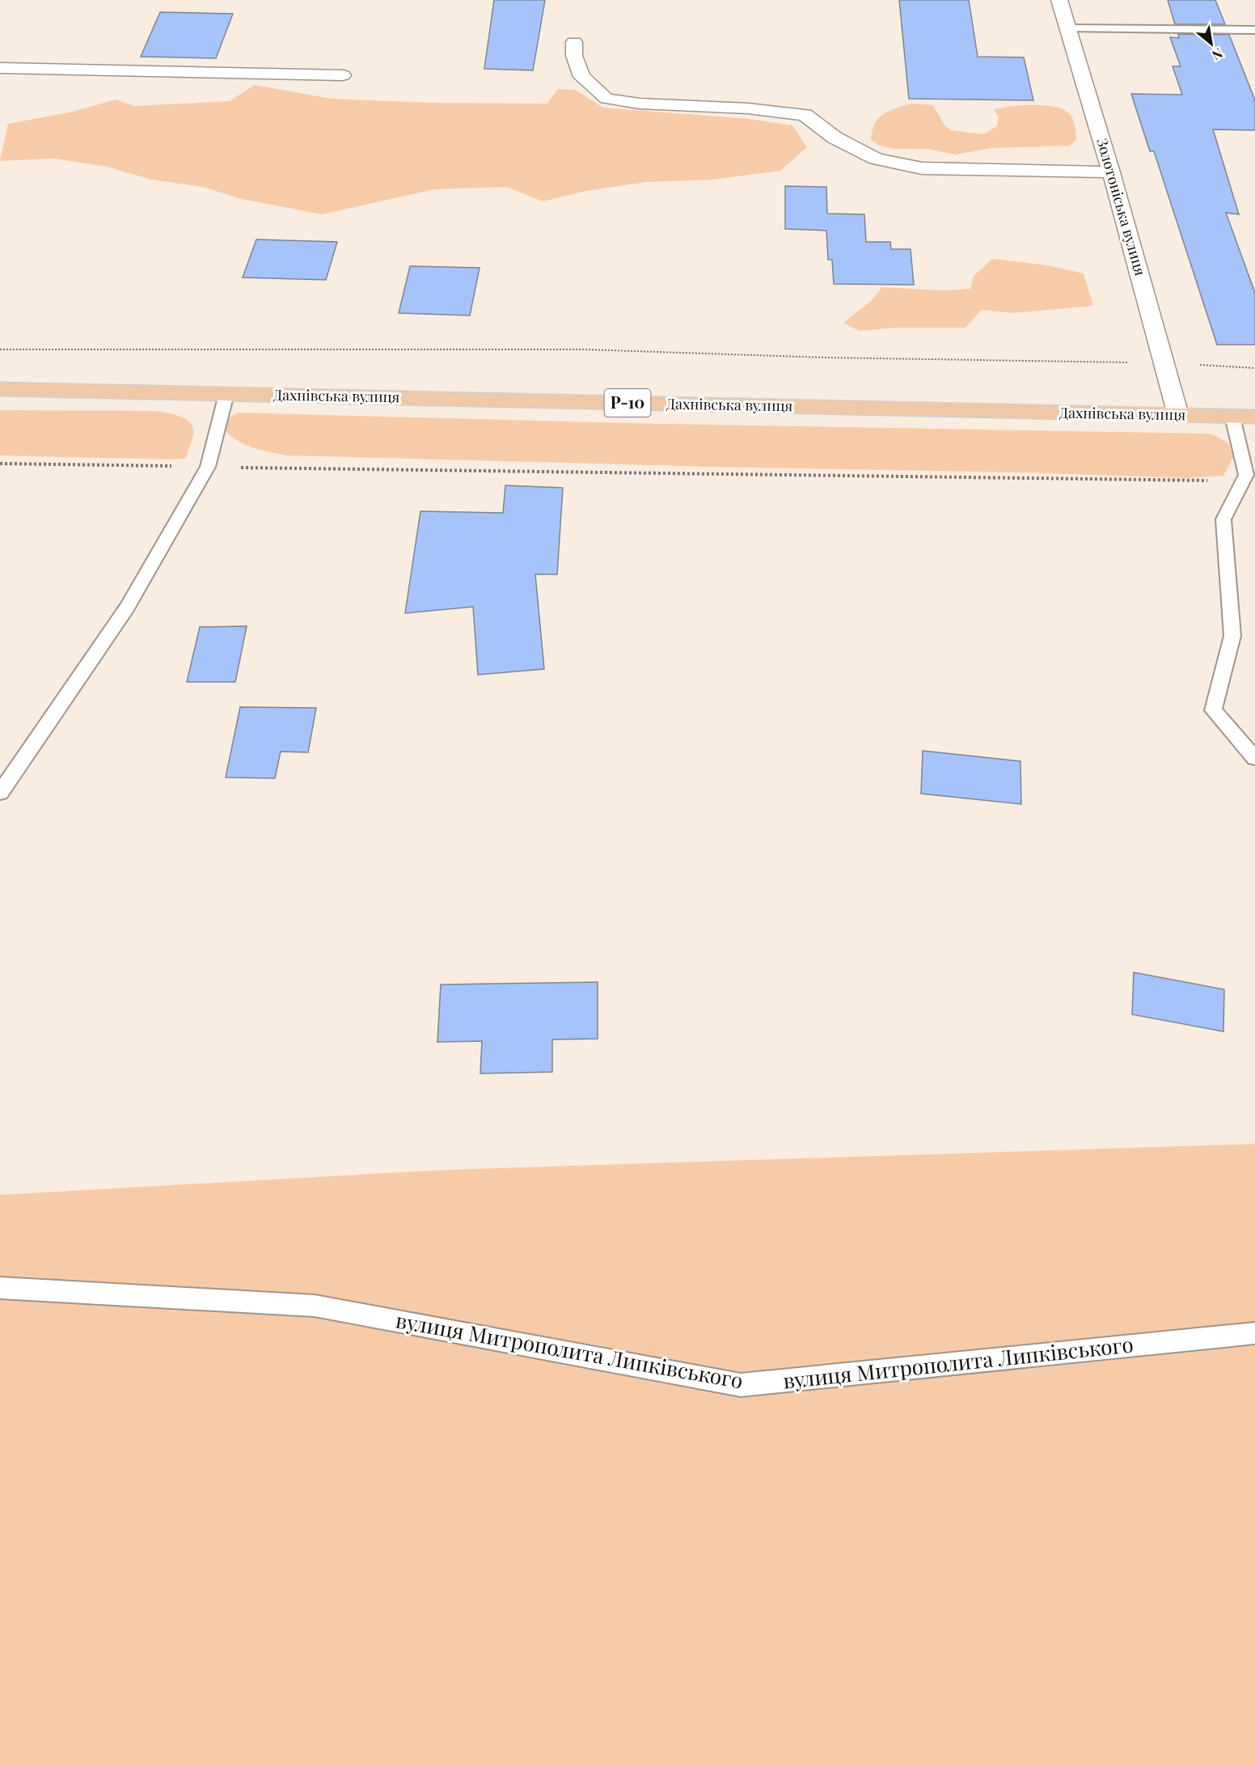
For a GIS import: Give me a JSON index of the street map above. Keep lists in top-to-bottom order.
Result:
{
  "streets": {
    "main road": ["Дахнівська вулиця", "Р-10"],
    "street": ["Золотоніська вулиця"],
    "lane": ["вулиця Митрополита Липківського"]
  },
  "crossings": [
    ["Золотоніська вулиця", "Дахнівська вулиця"]
  ],
  "north": "bottom right"
}
